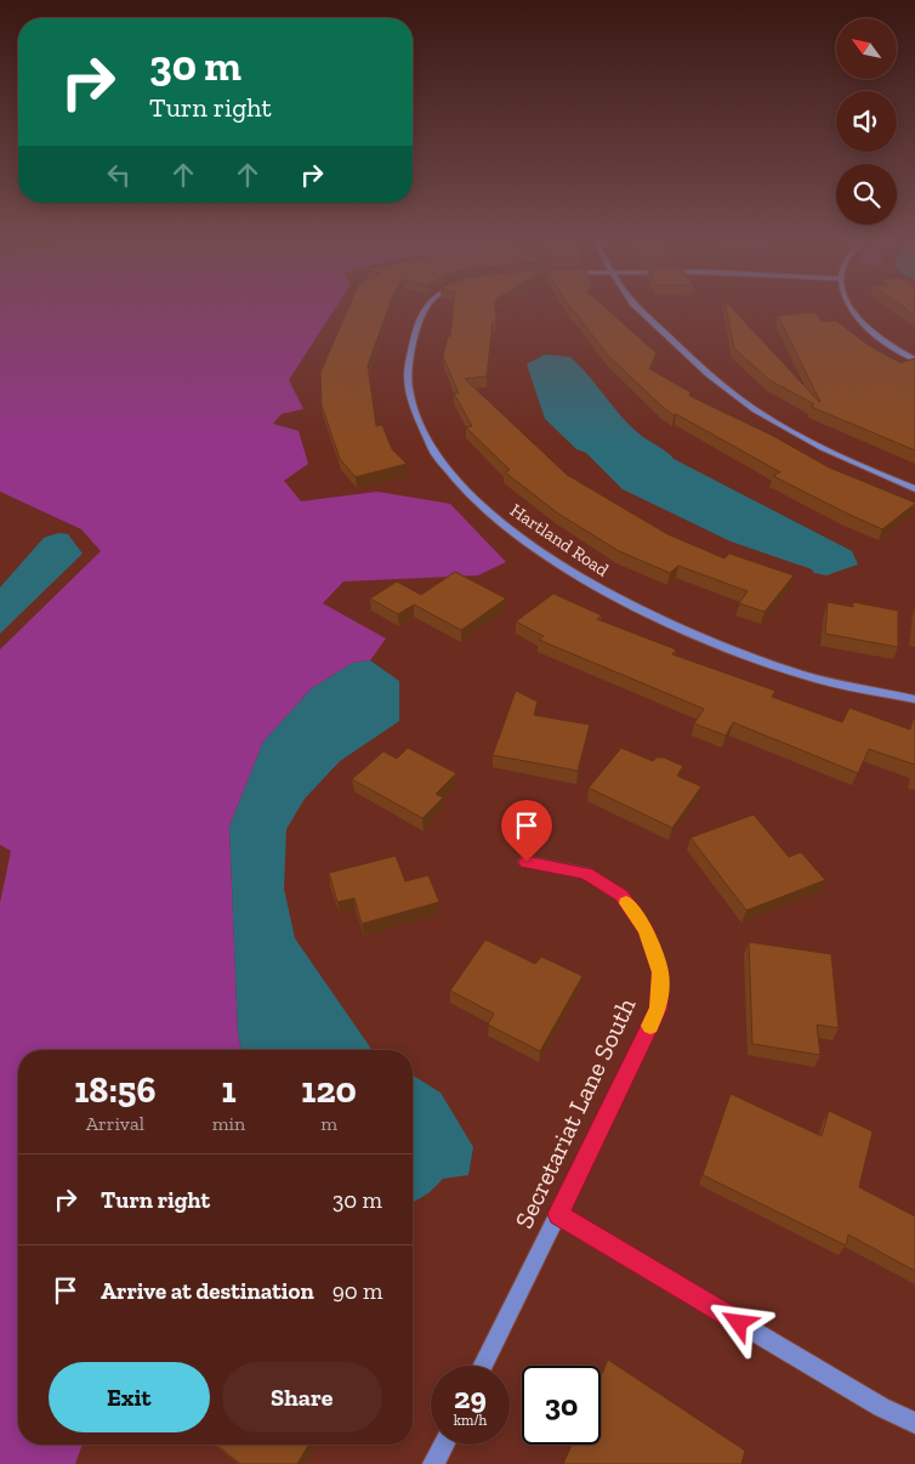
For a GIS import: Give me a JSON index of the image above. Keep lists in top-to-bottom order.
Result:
{
  "streets": {
    "street": ["Hartland Road", "Secretariat Lane South"]
  },
  "north": "top left",
  "page": {
    "turn": ["30 m", "Turn right"],
    "eta": [
      "18:56",
      "Arrival",
      "1",
      "min",
      "120",
      "m"
    ],
    "list": [
      {
        "name": "Turn right",
        "value": "30 m"
      },
      {
        "name": "Arrive at destination",
        "value": "90 m"
      }
    ],
    "buttons": ["Exit", "Share"],
    "speed": "29 km/h",
    "limit": "30"
  }
}
